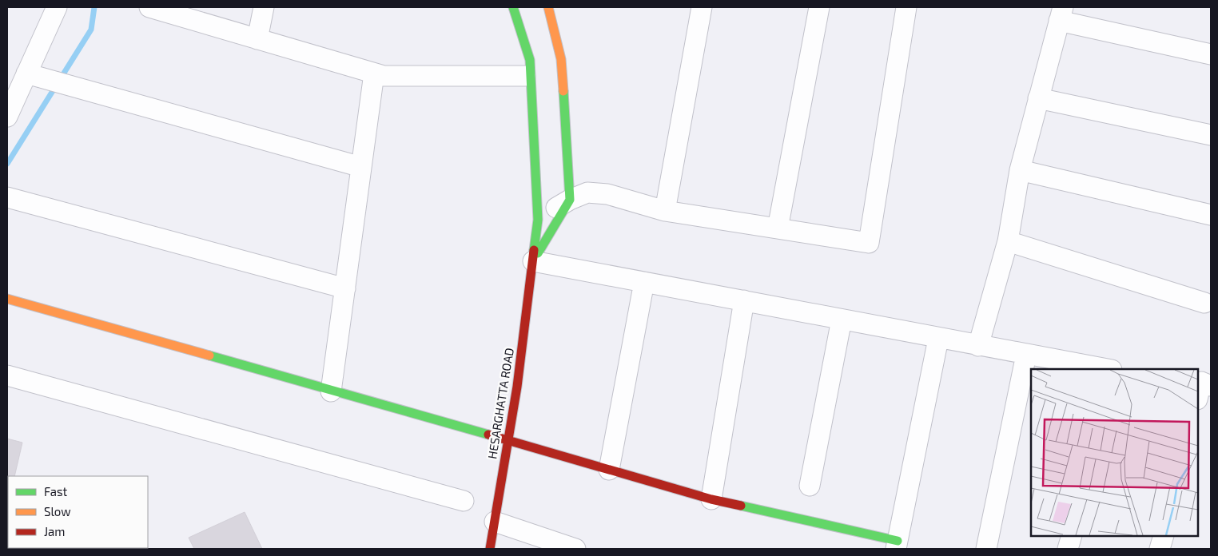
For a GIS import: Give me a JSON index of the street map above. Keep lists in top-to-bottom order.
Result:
{
  "streets": {
    "street": ["HESARGHATTA ROAD"]
  },
  "legend": ["Fast", "Slow", "Jam"]
}
